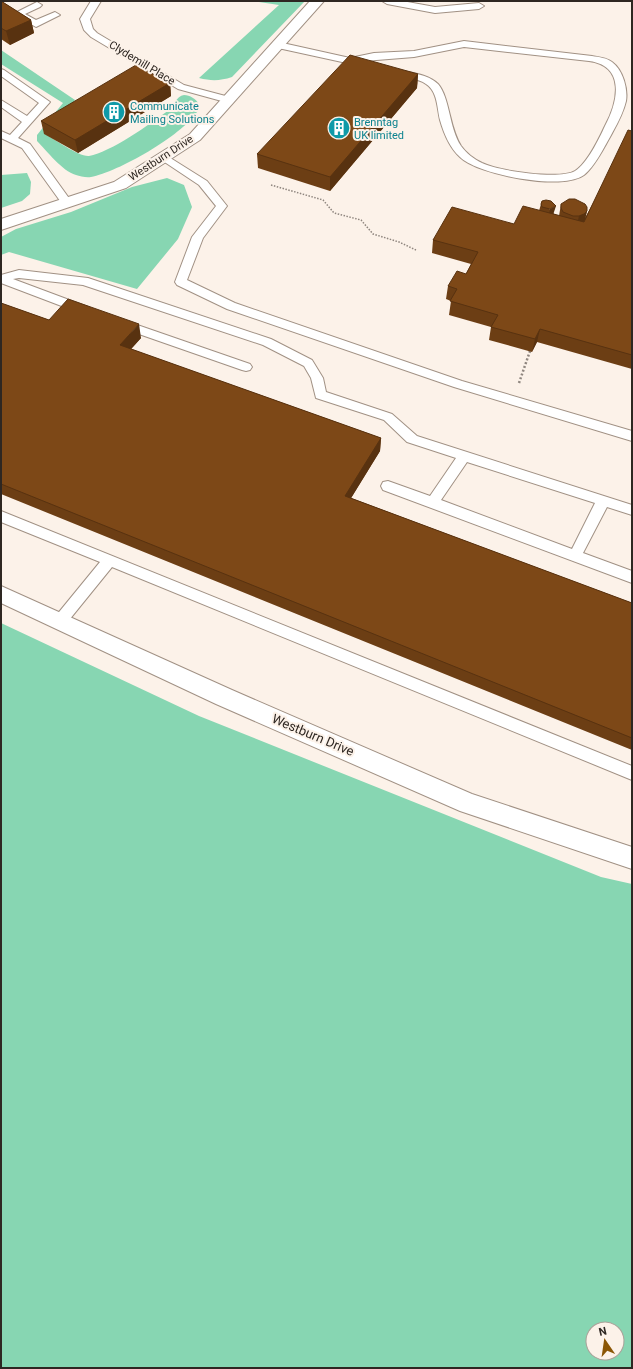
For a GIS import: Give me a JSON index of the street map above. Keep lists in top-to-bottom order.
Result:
{
  "streets": {
    "street": ["Westburn Drive"],
    "lane": ["Clydemill Place"]
  },
  "crossings": [
    ["Clydemill Place", "Westburn Drive"]
  ],
  "places": {
    "building": ["Communicate Mailing Solutions", "Brenntag UK limited"]
  },
  "north": "top"
}
